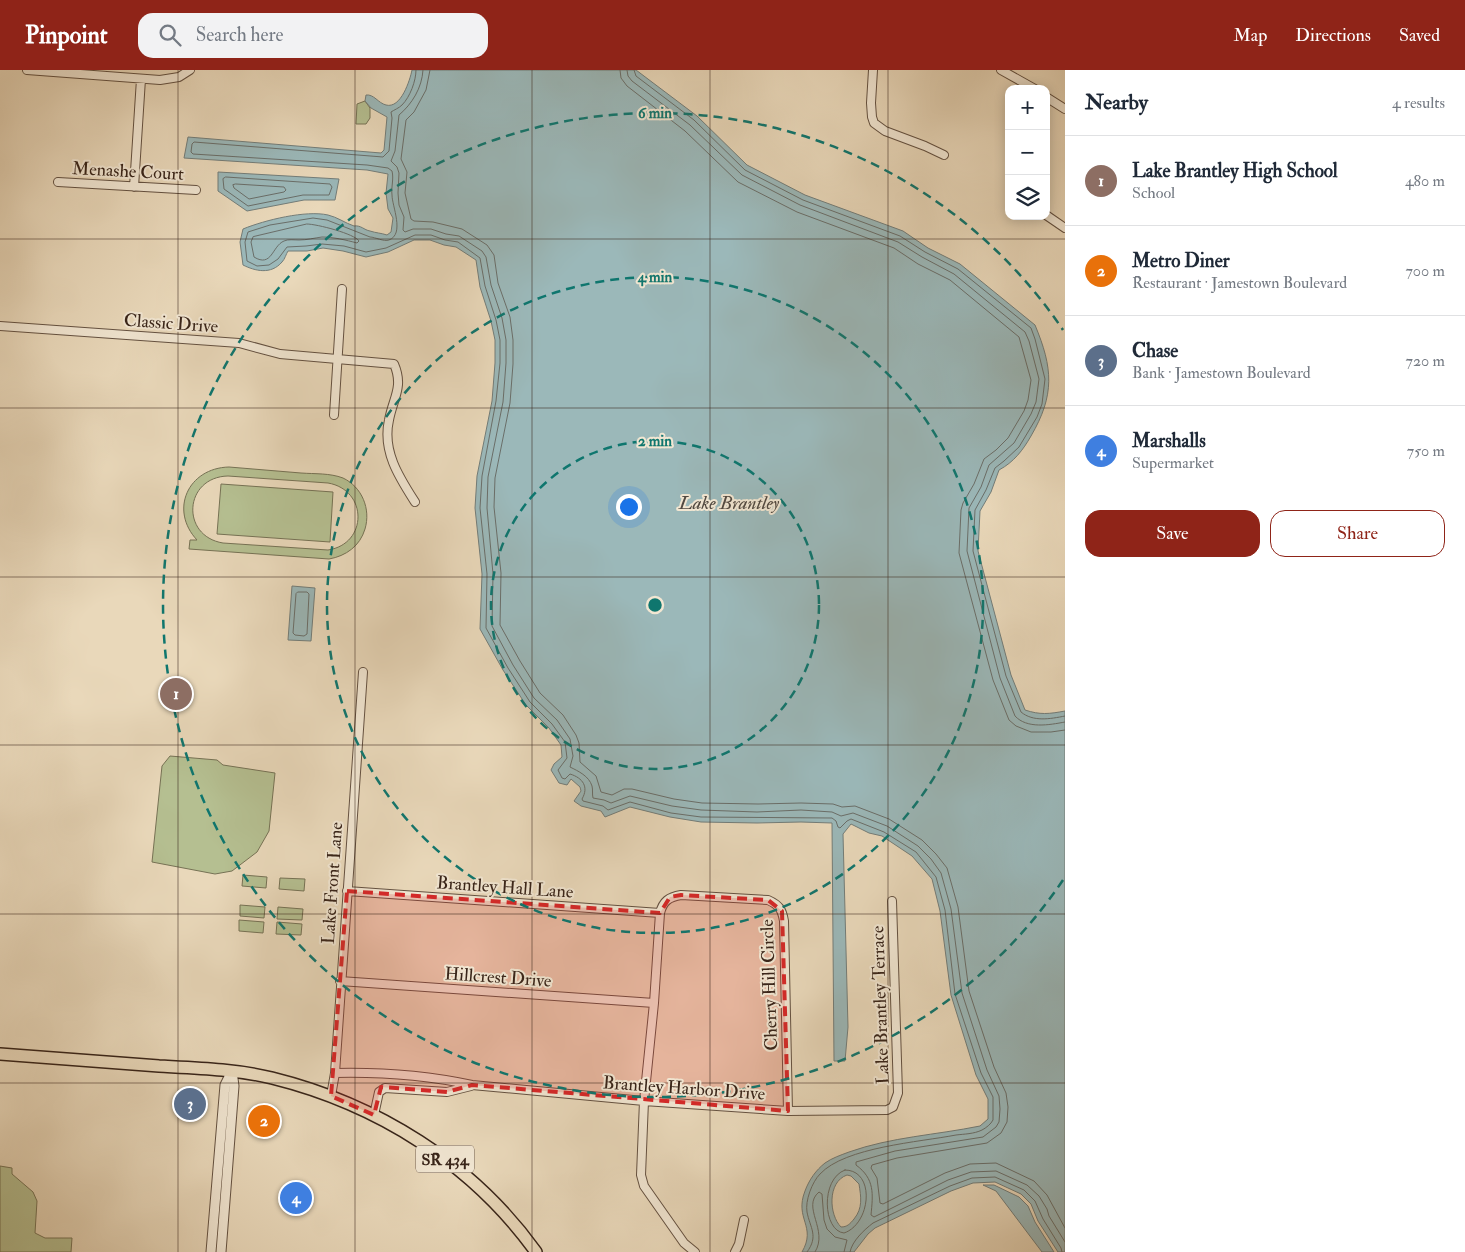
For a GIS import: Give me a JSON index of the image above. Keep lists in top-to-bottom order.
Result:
{
  "streets": {
    "main road": ["SR 434"],
    "street": [
      "Menashe Court",
      "Classic Drive",
      "Lake Front Lane",
      "Brantley Hall Lane",
      "Hillcrest Drive",
      "Cherry Hill Circle",
      "Lake Brantley Terrace",
      "Brantley Harbor Drive"
    ]
  },
  "crossings": [
    ["Lake Front Lane", "Brantley Hall Lane"],
    ["Lake Front Lane", "Hillcrest Drive"],
    ["Lake Front Lane", "Brantley Harbor Drive"],
    ["Lake Front Lane", "SR 434"],
    ["Brantley Hall Lane", "Cherry Hill Circle"],
    ["Cherry Hill Circle", "Brantley Harbor Drive"],
    ["Lake Brantley Terrace", "Brantley Harbor Drive"],
    ["Brantley Harbor Drive", "SR 434"]
  ],
  "water": ["Lake Brantley"],
  "page": {
    "header": "Pinpoint",
    "search": "Search here",
    "nav": ["Map", "Directions", "Saved"],
    "heading": ["Nearby", "4 results"],
    "map_buttons": ["+", "−"],
    "list": [
      {
        "mark": "1",
        "name": "Lake Brantley High School",
        "note": "School",
        "value": "480 m"
      },
      {
        "mark": "2",
        "name": "Metro Diner",
        "note": "Restaurant · Jamestown Boulevard",
        "value": "700 m"
      },
      {
        "mark": "3",
        "name": "Chase",
        "note": "Bank · Jamestown Boulevard",
        "value": "720 m"
      },
      {
        "mark": "4",
        "name": "Marshalls",
        "note": "Supermarket",
        "value": "750 m"
      }
    ],
    "buttons": ["Save", "Share"],
    "pins": [
      "1",
      "3",
      "2",
      "4"
    ]
  },
  "rings": ["6 min", "4 min", "2 min"]
}
